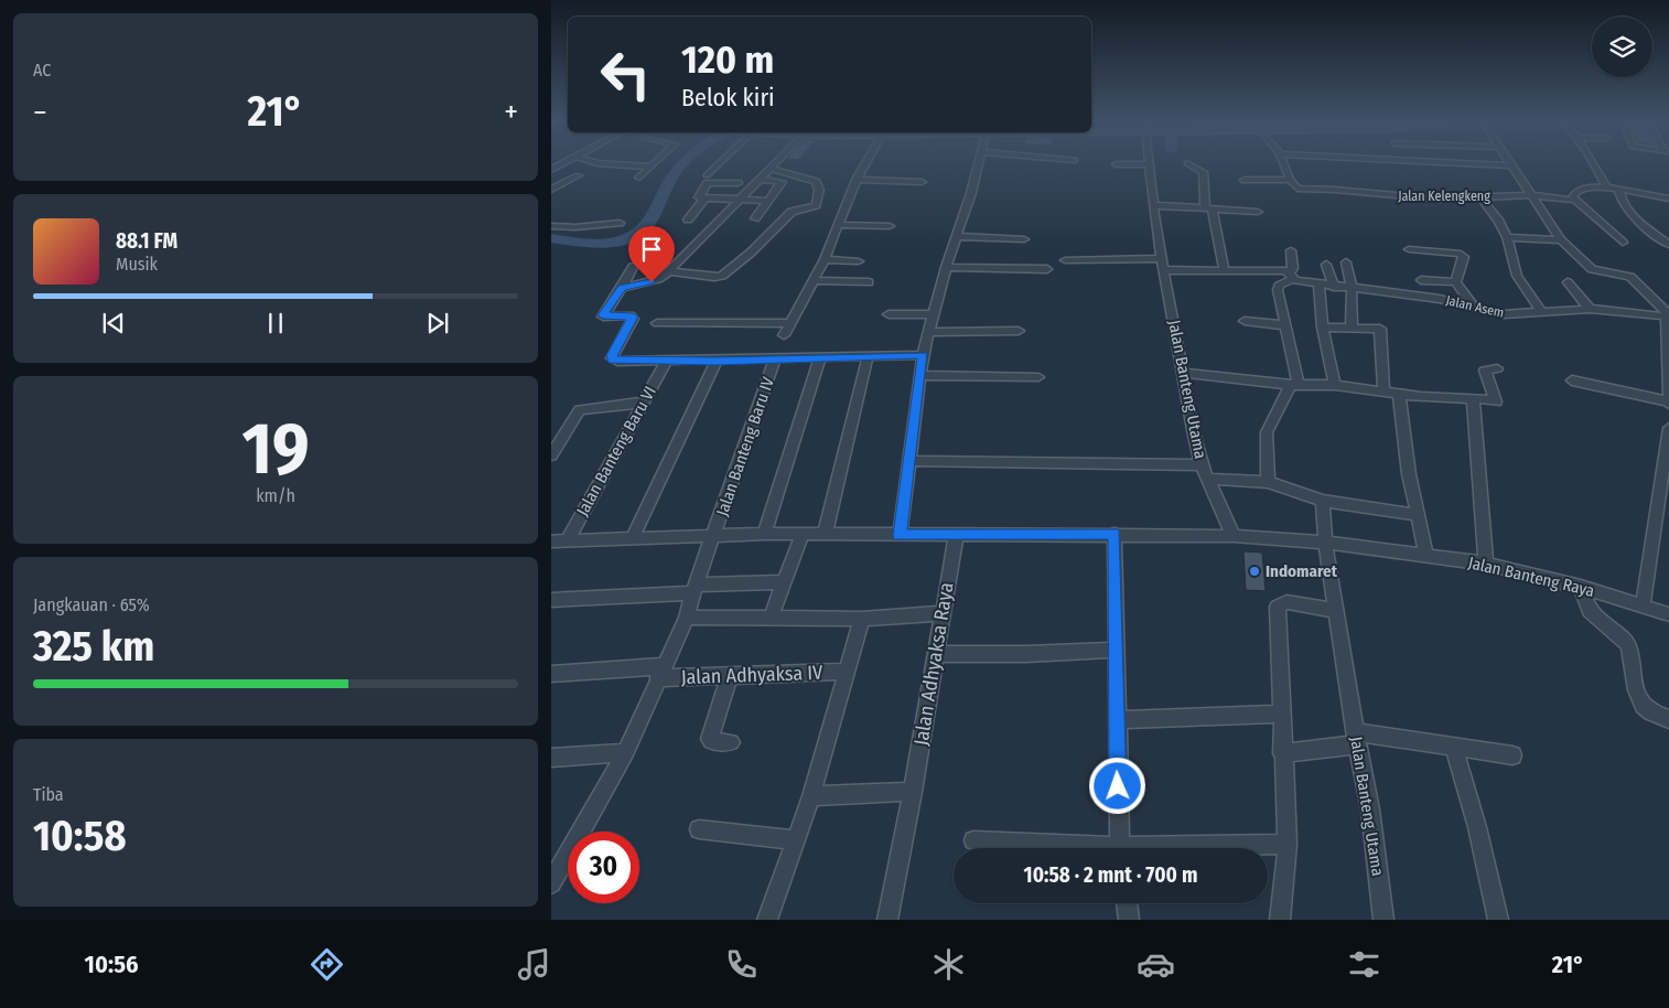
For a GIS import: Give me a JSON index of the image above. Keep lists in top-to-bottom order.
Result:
{
  "streets": {
    "street": [
      "Jalan Kelengkeng",
      "Jalan Asem",
      "Jalan Banteng Utama",
      "Jalan Banteng Baru IV",
      "Jalan Banteng Baru VI",
      "Jalan Banteng Raya",
      "Jalan Adhyaksa Raya",
      "Jalan Adhyaksa IV"
    ]
  },
  "crossings": [
    ["Jalan Asem", "Jalan Banteng Utama"],
    ["Jalan Banteng Utama", "Jalan Banteng Raya"],
    ["Jalan Banteng Baru IV", "Jalan Adhyaksa IV"]
  ],
  "places": ["Indomaret"],
  "page": {
    "tile": [
      "AC",
      ["19", "km/h"],
      ["Jangkauan · 65%", "325 km"],
      ["Tiba", "10:58"]
    ],
    "turn": ["120 m", "Belok kiri"],
    "heat": ["−", "21°", "+"],
    "song": ["88.1 FM", "Musik"],
    "limit": "30",
    "trip": "10:58 · 2 mnt · 700 m",
    "tabs": ["10:56", "21°"]
  }
}
